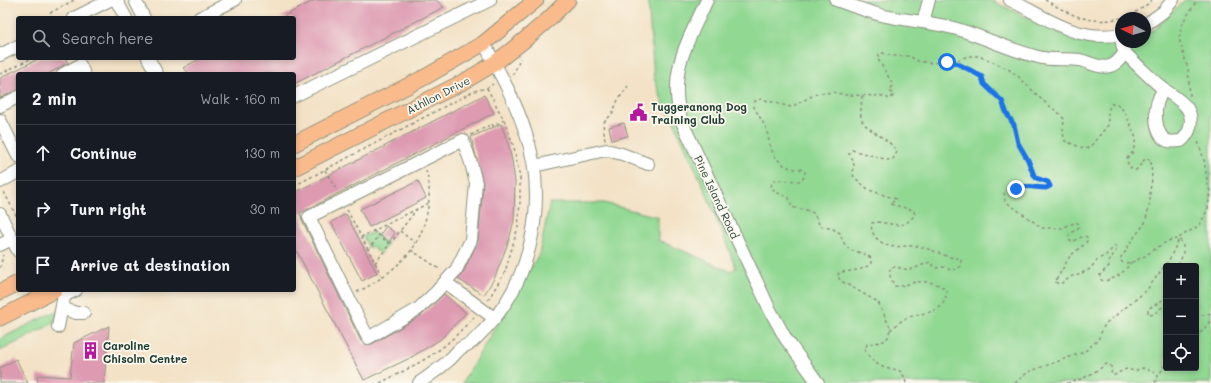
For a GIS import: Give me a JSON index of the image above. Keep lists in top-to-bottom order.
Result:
{
  "streets": {
    "main road": ["Athllon Drive"],
    "street": ["Pine Island Road"]
  },
  "places": {
    "public building": ["Tuggeranong Dog Training Club"],
    "building": ["Caroline Chisolm Centre"]
  },
  "north": "left",
  "page": {
    "search": "Search here",
    "heading": ["2 min", "Walk · 160 m"],
    "list": [
      ["Continue", "130 m"],
      ["Turn right", "30 m"],
      "Arrive at destination"
    ],
    "map_buttons": ["+", "−"]
  }
}
